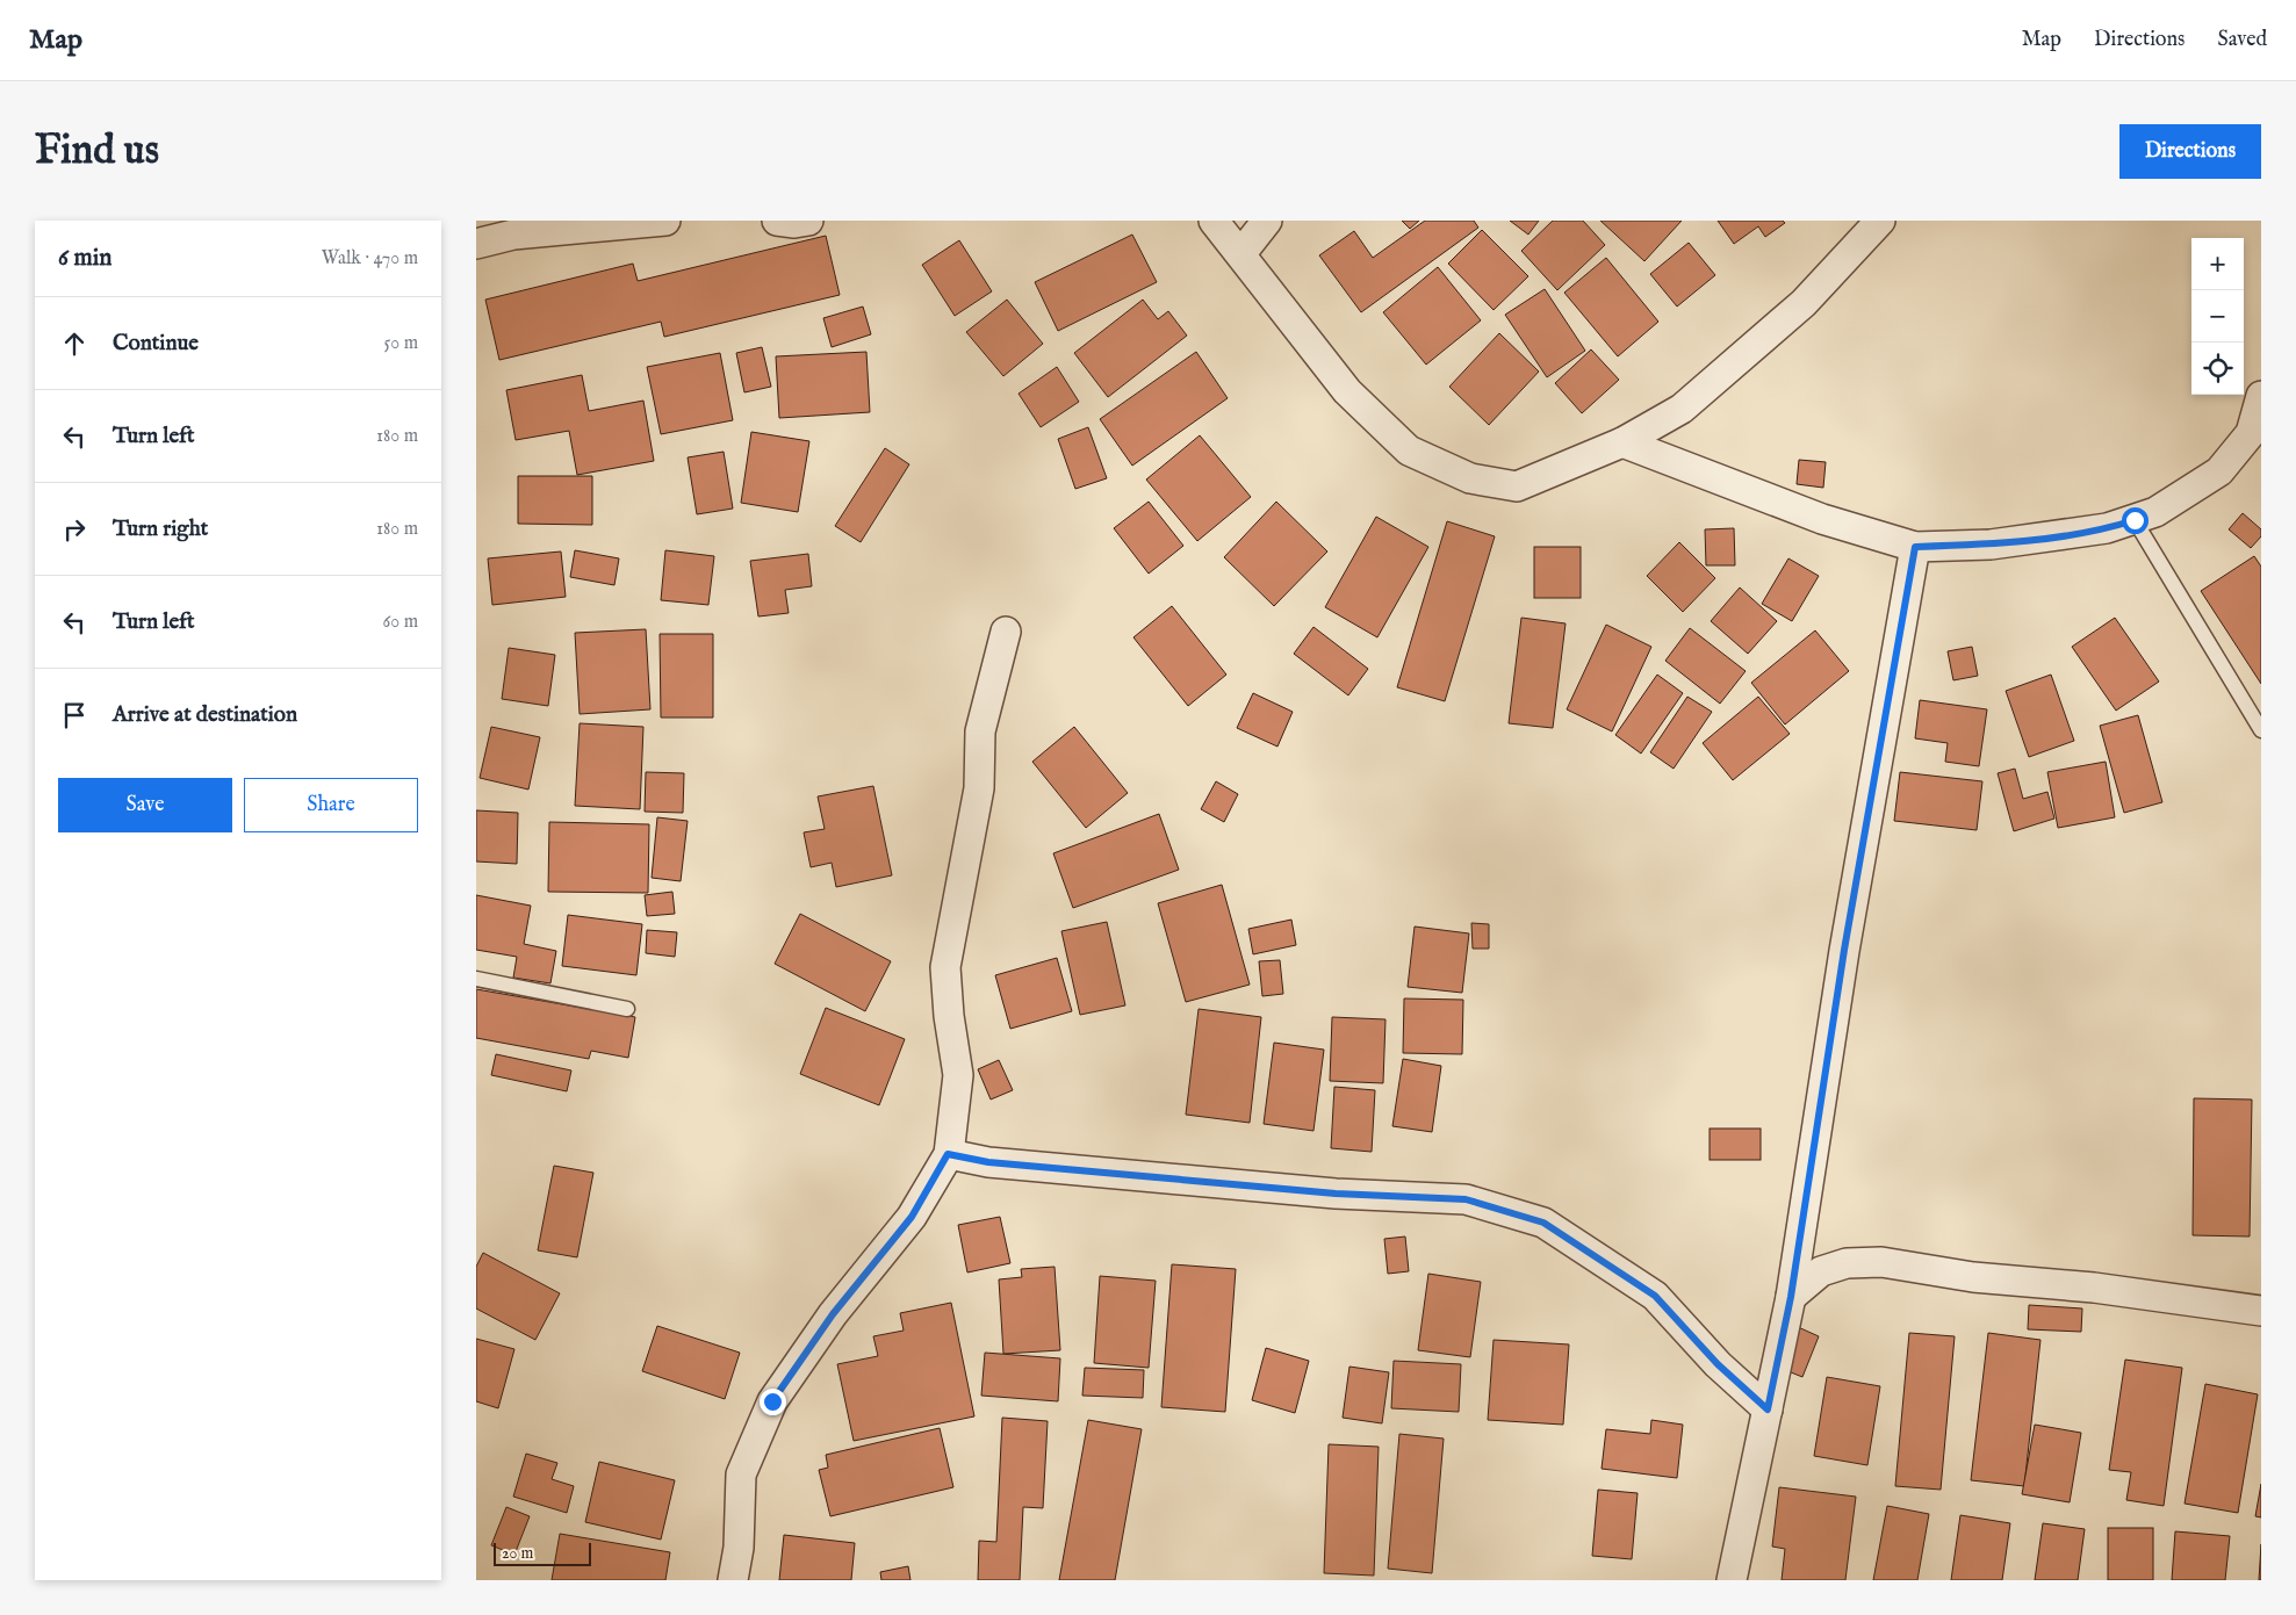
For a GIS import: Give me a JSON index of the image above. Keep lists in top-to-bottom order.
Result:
{
  "scale_bar": "20 m",
  "page": {
    "header": "Map",
    "nav": ["Map", "Directions", "Saved"],
    "buttons": [
      "Directions",
      ["Save", "Share"]
    ],
    "title": "Find us",
    "heading": ["6 min", "Walk · 470 m"],
    "map_buttons": ["+", "−"],
    "list": [
      ["Continue", "50 m"],
      ["Turn left", "180 m"],
      ["Turn right", "180 m"],
      ["Turn left", "60 m"],
      "Arrive at destination"
    ],
    "scale": "20 m"
  }
}
